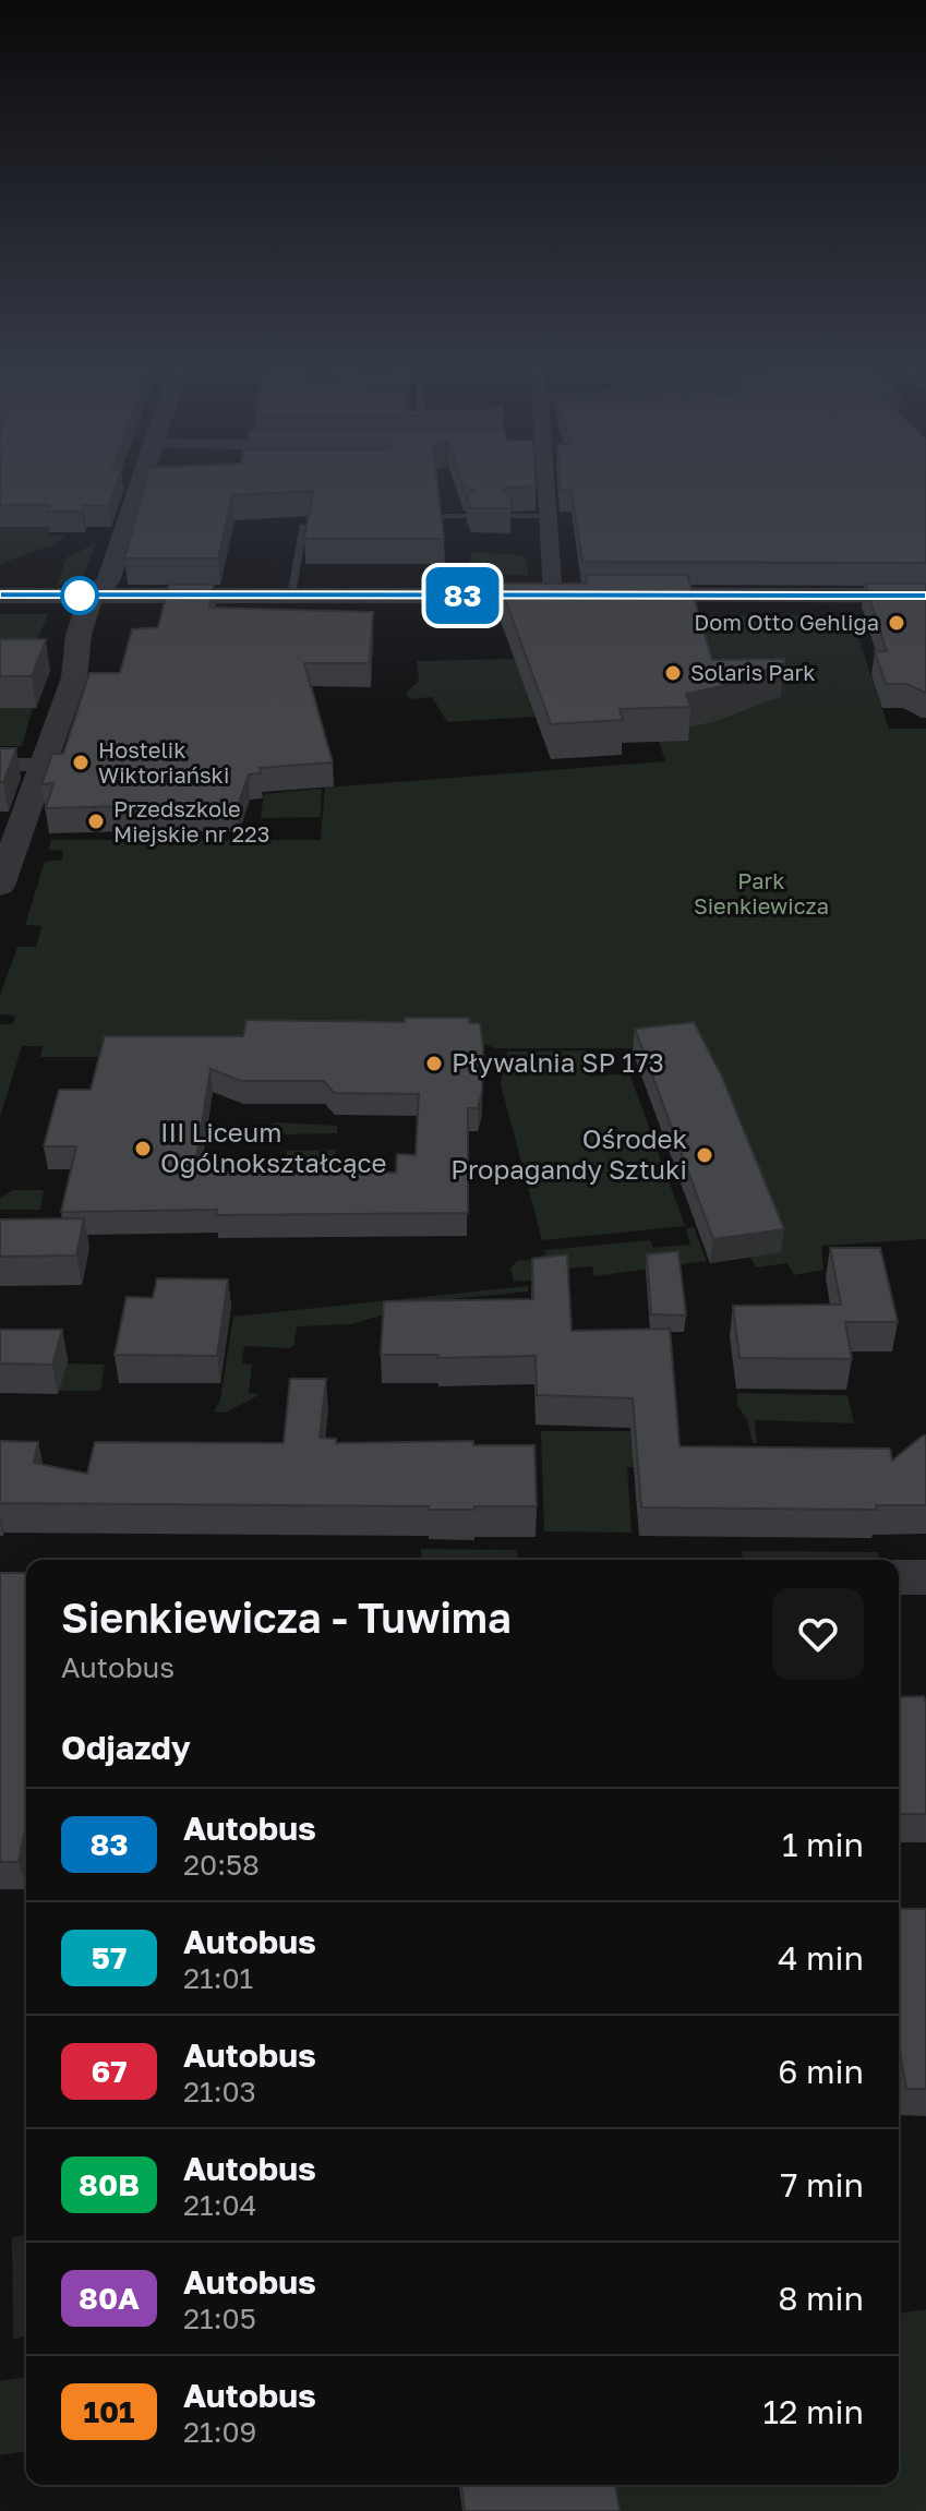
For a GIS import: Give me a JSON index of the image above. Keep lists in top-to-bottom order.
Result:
{
  "parks": ["Park Sienkiewicza"],
  "places": [
    "Dom Otto Gehliga",
    "Solaris Park",
    "Hostelik Wiktoriański",
    "Przedszkole Miejskie nr 223",
    "Pływalnia SP 173",
    "III Liceum Ogólnokształcące",
    "Ośrodek Propagandy Sztuki"
  ],
  "lines": ["bus line 83"],
  "page": {
    "on_map": "83",
    "heading": [
      ["Sienkiewicza - Tuwima", "Autobus"],
      "Odjazdy"
    ],
    "list": [
      {
        "mark": "83",
        "name": "Autobus",
        "note": "20:58",
        "value": "1 min"
      },
      {
        "mark": "57",
        "name": "Autobus",
        "note": "21:01",
        "value": "4 min"
      },
      {
        "mark": "67",
        "name": "Autobus",
        "note": "21:03",
        "value": "6 min"
      },
      {
        "mark": "80B",
        "name": "Autobus",
        "note": "21:04",
        "value": "7 min"
      },
      {
        "mark": "80A",
        "name": "Autobus",
        "note": "21:05",
        "value": "8 min"
      },
      {
        "mark": "101",
        "name": "Autobus",
        "note": "21:09",
        "value": "12 min"
      }
    ]
  }
}
